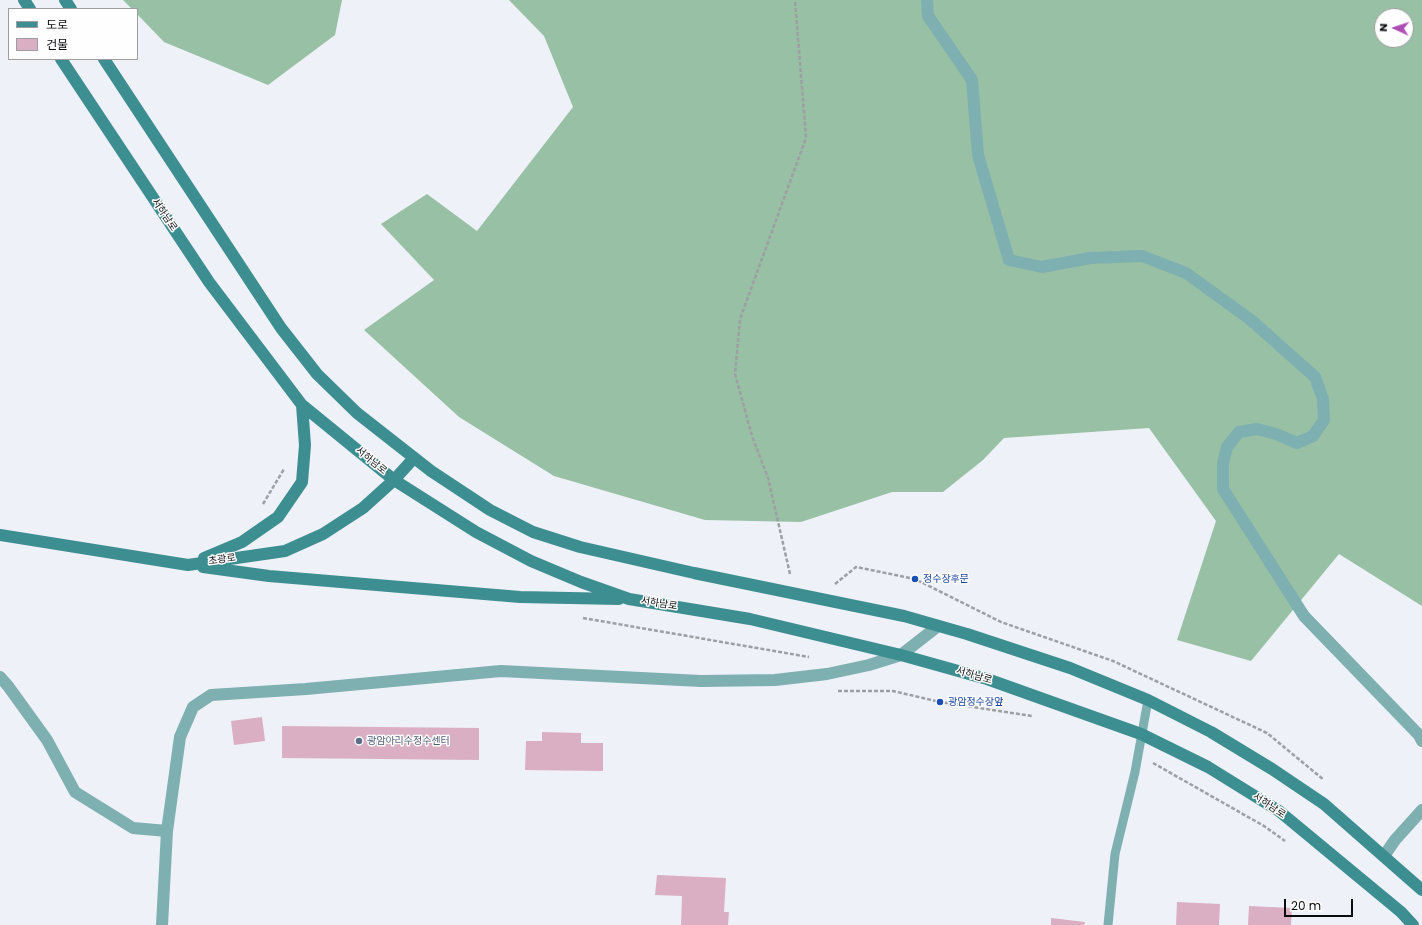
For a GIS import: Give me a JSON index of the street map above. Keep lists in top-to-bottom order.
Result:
{
  "streets": {
    "main road": ["서하남로", "초광로"]
  },
  "crossings": [
    ["서하남로", "초광로"]
  ],
  "places": ["정수장후문", "광암정수장앞", "광암아리수정수센터"],
  "legend": ["도로", "건물"],
  "scale_bar": "20 m",
  "north": "left"
}
